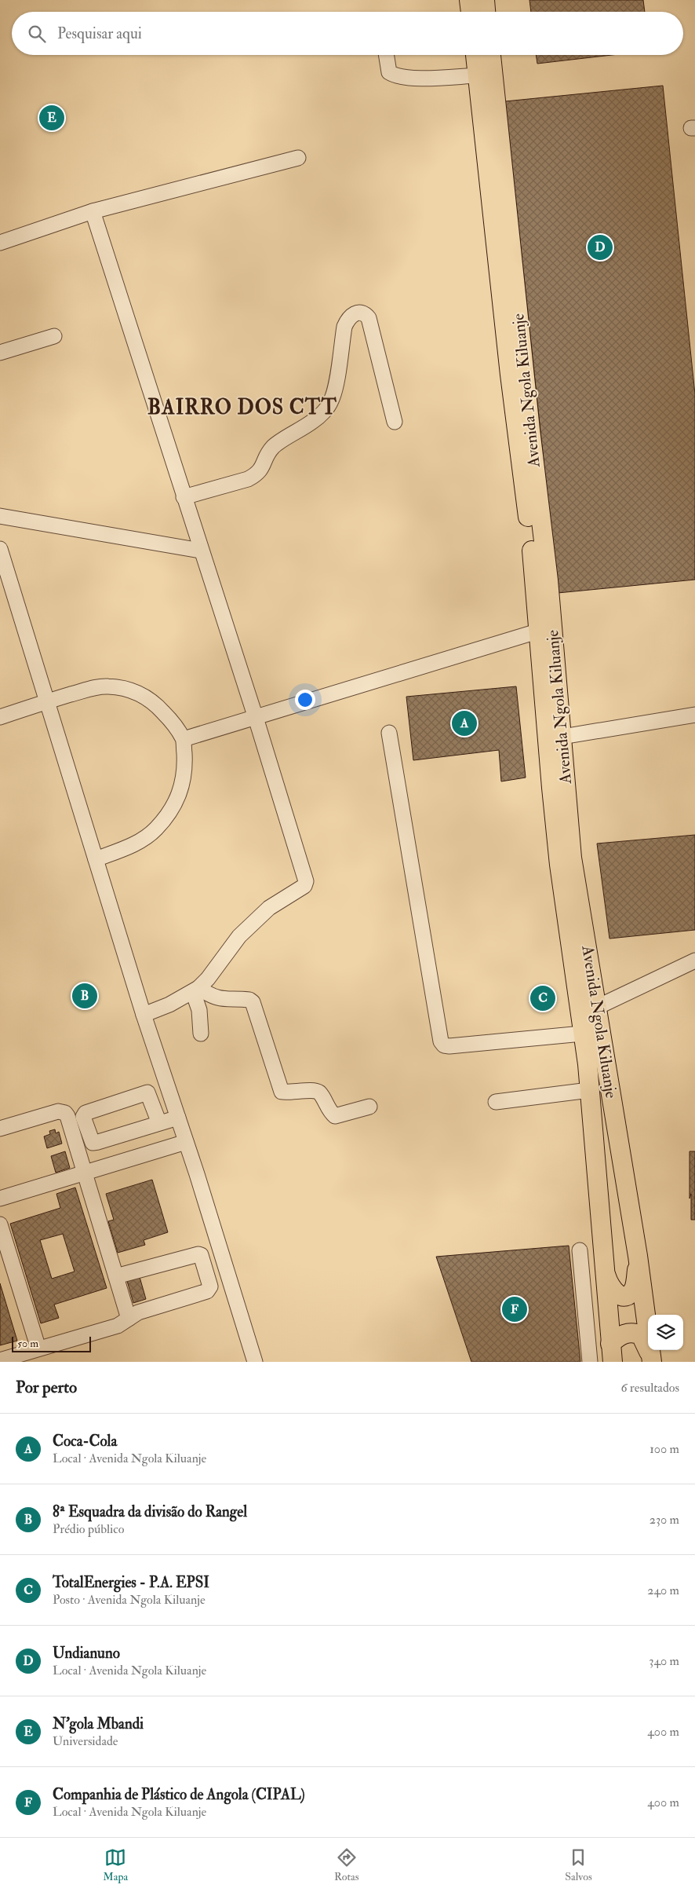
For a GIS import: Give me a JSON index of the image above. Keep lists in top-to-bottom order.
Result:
{
  "streets": {
    "main road": ["Avenida Ngola Kiluanje"]
  },
  "districts": ["BAIRRO DOS CTT"],
  "scale_bar": "50 m",
  "page": {
    "search": "Pesquisar aqui",
    "pins": [
      "E",
      "D",
      "A",
      "B",
      "C",
      "F"
    ],
    "scale": "50 m",
    "heading": ["Por perto", "6 resultados"],
    "list": [
      {
        "mark": "A",
        "name": "Coca-Cola",
        "note": "Local · Avenida Ngola Kiluanje",
        "value": "100 m"
      },
      {
        "mark": "B",
        "name": "8ª Esquadra da divisão do Rangel",
        "note": "Prédio público",
        "value": "230 m"
      },
      {
        "mark": "C",
        "name": "TotalEnergies - P.A. EPSI",
        "note": "Posto · Avenida Ngola Kiluanje",
        "value": "240 m"
      },
      {
        "mark": "D",
        "name": "Undianuno",
        "note": "Local · Avenida Ngola Kiluanje",
        "value": "340 m"
      },
      {
        "mark": "E",
        "name": "N'gola Mbandi",
        "note": "Universidade",
        "value": "400 m"
      },
      {
        "mark": "F",
        "name": "Companhia de Plástico de Angola (CIPAL)",
        "note": "Local · Avenida Ngola Kiluanje",
        "value": "400 m"
      }
    ],
    "nav": ["Mapa", "Rotas", "Salvos"]
  }
}
